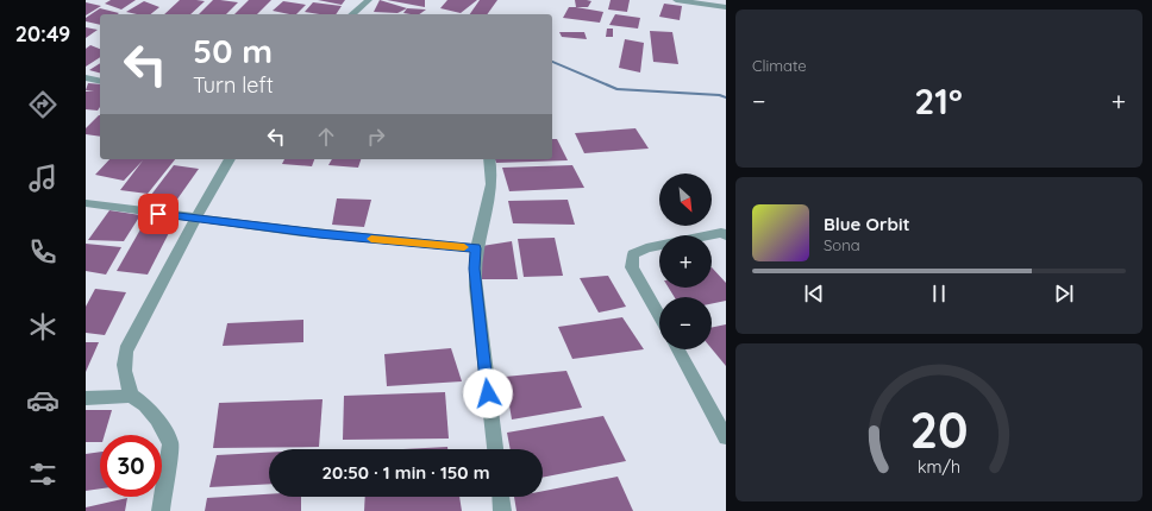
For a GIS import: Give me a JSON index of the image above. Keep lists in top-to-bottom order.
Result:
{
  "north": "bottom right",
  "page": {
    "tabs": "20:49",
    "tile": "Climate",
    "turn": ["50 m", "Turn left"],
    "heat": ["−", "21°", "+"],
    "map_buttons": ["+", "−"],
    "song": ["Blue Orbit", "Sona"],
    "limit": "30",
    "trip": "20:50 · 1 min · 150 m",
    "gauge": ["20", "km/h"]
  }
}
